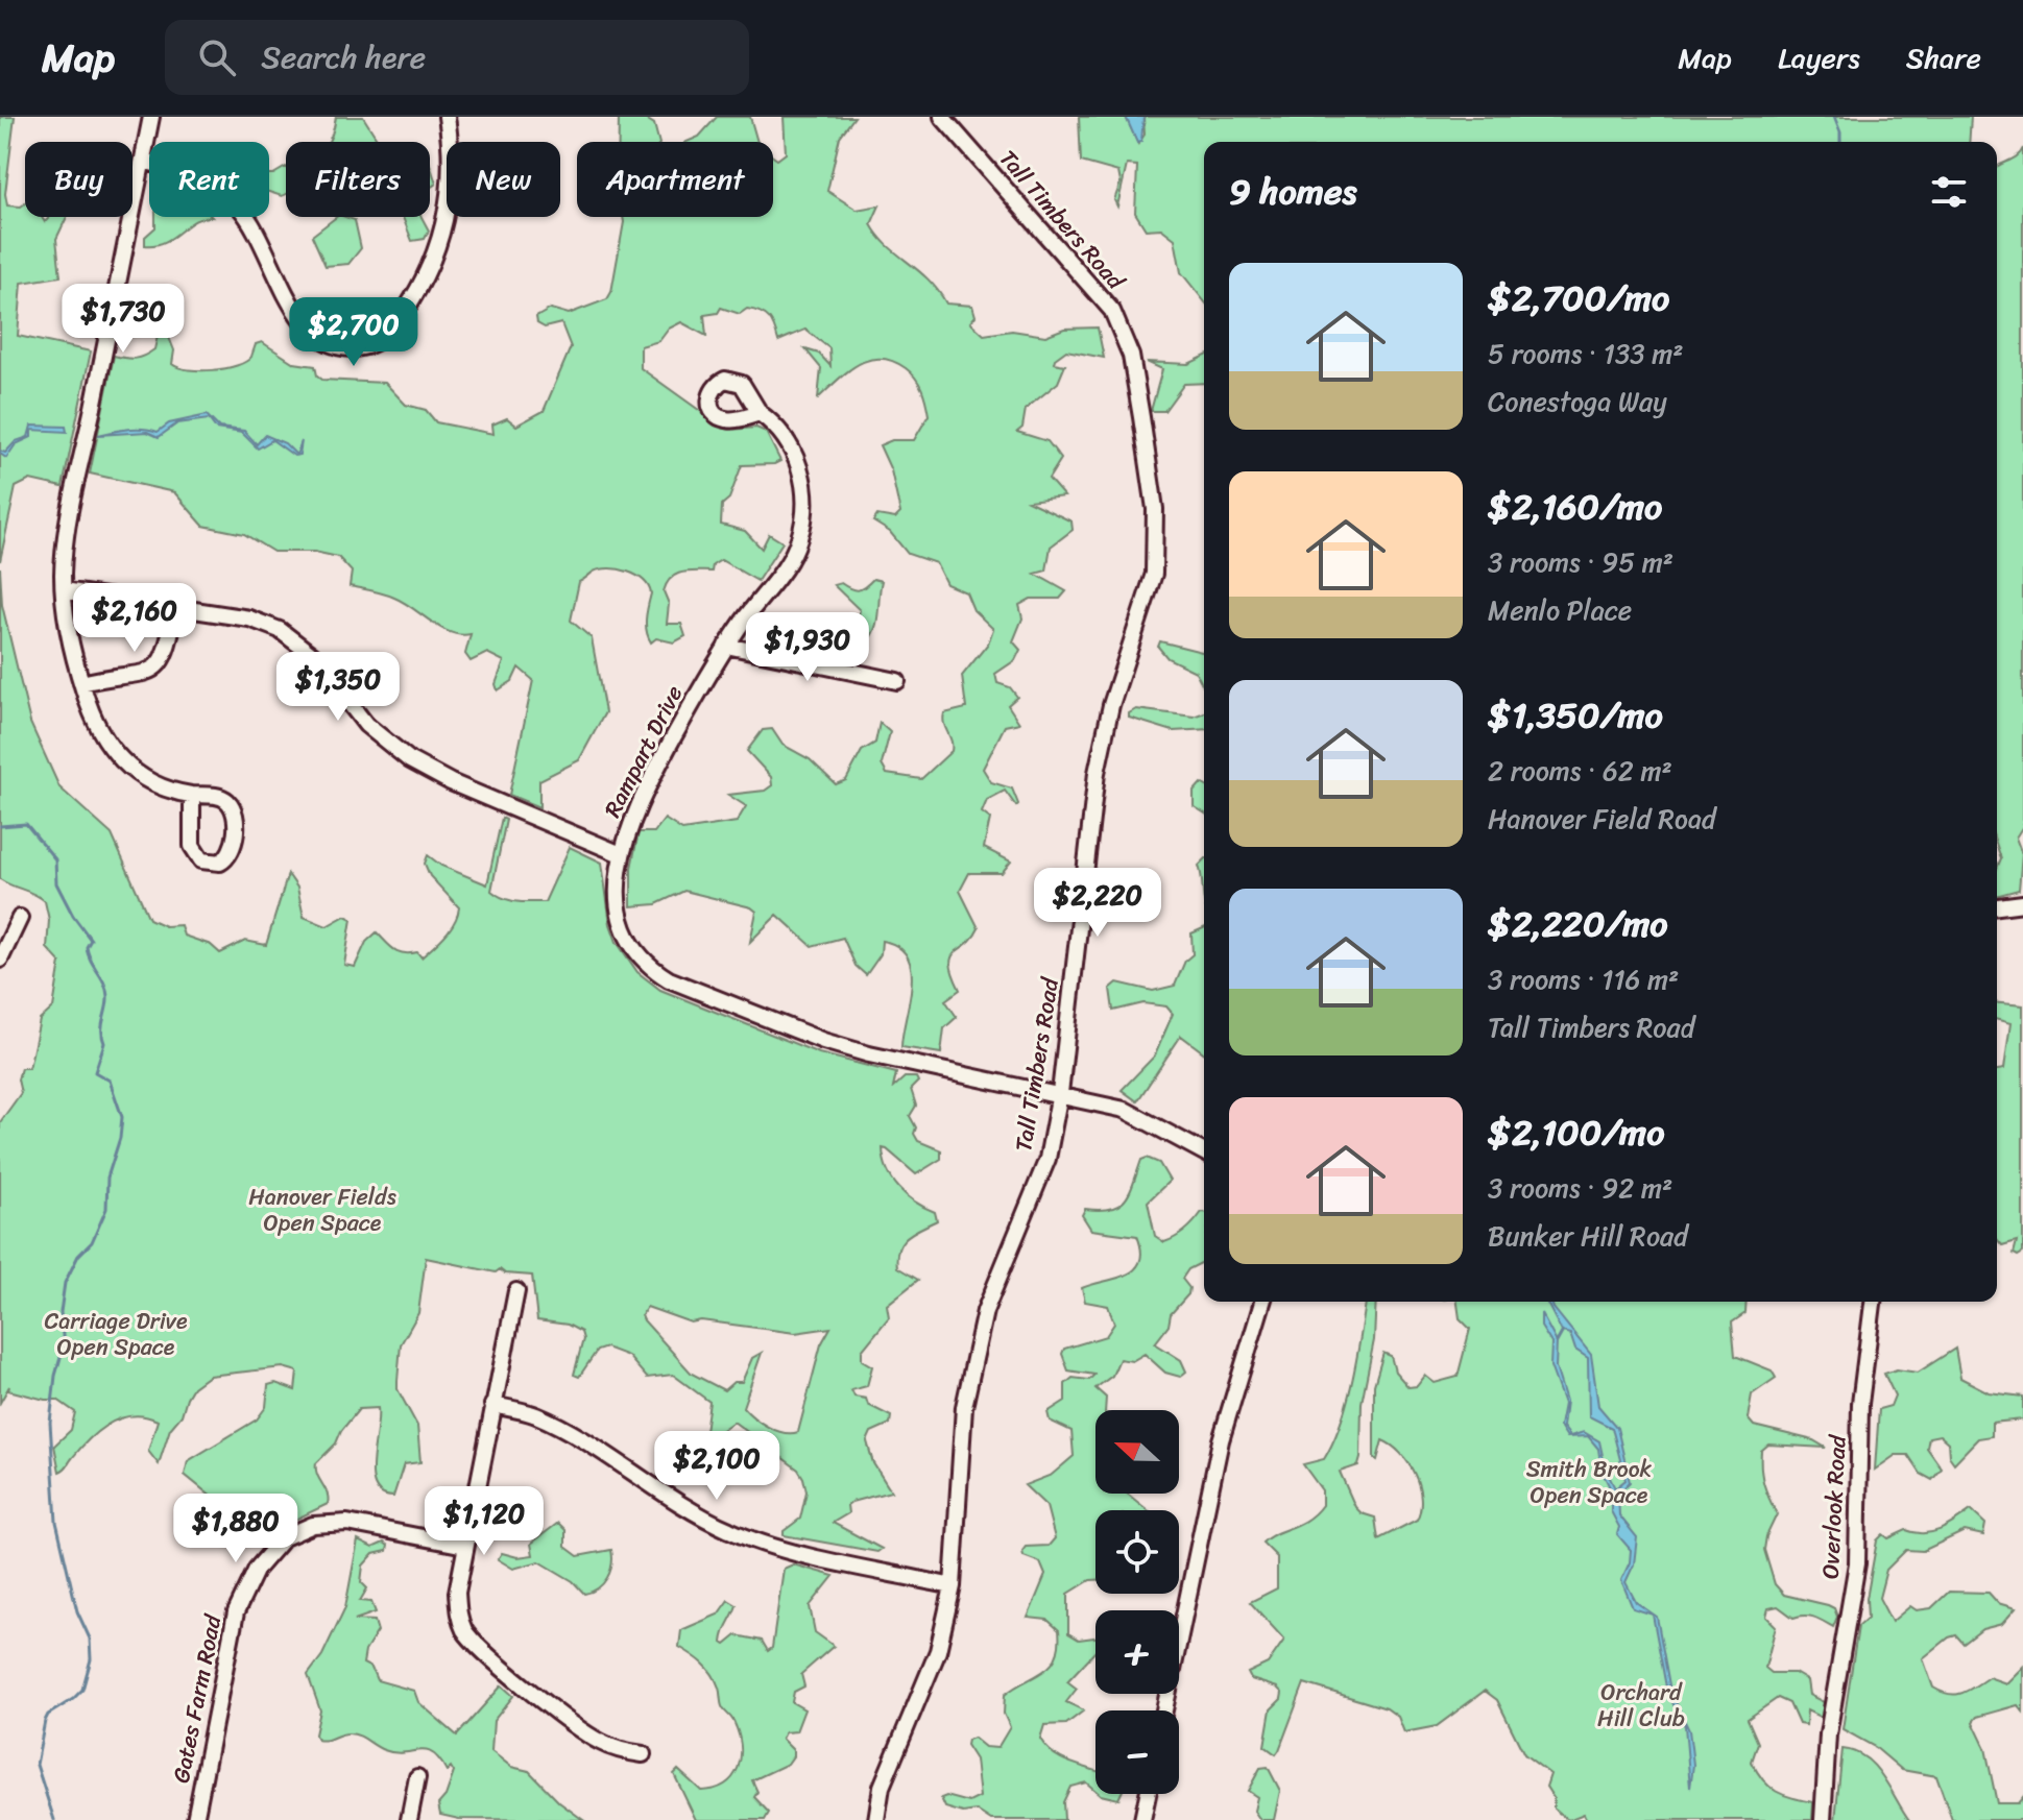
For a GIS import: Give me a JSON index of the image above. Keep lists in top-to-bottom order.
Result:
{
  "streets": {
    "street": [
      "Tall Timbers Road",
      "Rampart Drive",
      "Overlook Road",
      "Gates Farm Road"
    ]
  },
  "crossings": [
    ["Tall Timbers Road", "Rampart Drive"]
  ],
  "parks": [
    "Hanover Fields Open Space",
    "Carriage Drive Open Space",
    "Smith Brook Open Space",
    "Orchard Hill Club"
  ],
  "north": "left",
  "page": {
    "header": "Map",
    "search": "Search here",
    "nav": ["Map", "Layers", "Share"],
    "chip": [
      "Buy",
      "Rent",
      "Filters",
      "New",
      "Apartment"
    ],
    "heading": "9 homes",
    "list": [
      {
        "name": "$2,700/mo",
        "note": "5 rooms · 133 m² · Conestoga Way"
      },
      {
        "name": "$2,160/mo",
        "note": "3 rooms · 95 m² · Menlo Place"
      },
      {
        "name": "$1,350/mo",
        "note": "2 rooms · 62 m² · Hanover Field Road"
      },
      {
        "name": "$2,220/mo",
        "note": "3 rooms · 116 m² · Tall Timbers Road"
      },
      {
        "name": "$2,100/mo",
        "note": "3 rooms · 92 m² · Bunker Hill Road"
      }
    ],
    "price": [
      "$1,730",
      "$2,700",
      "$2,160",
      "$1,930",
      "$1,350",
      "$2,220",
      "$2,100",
      "$1,120",
      "$1,880"
    ],
    "map_buttons": ["+", "−"]
  }
}
